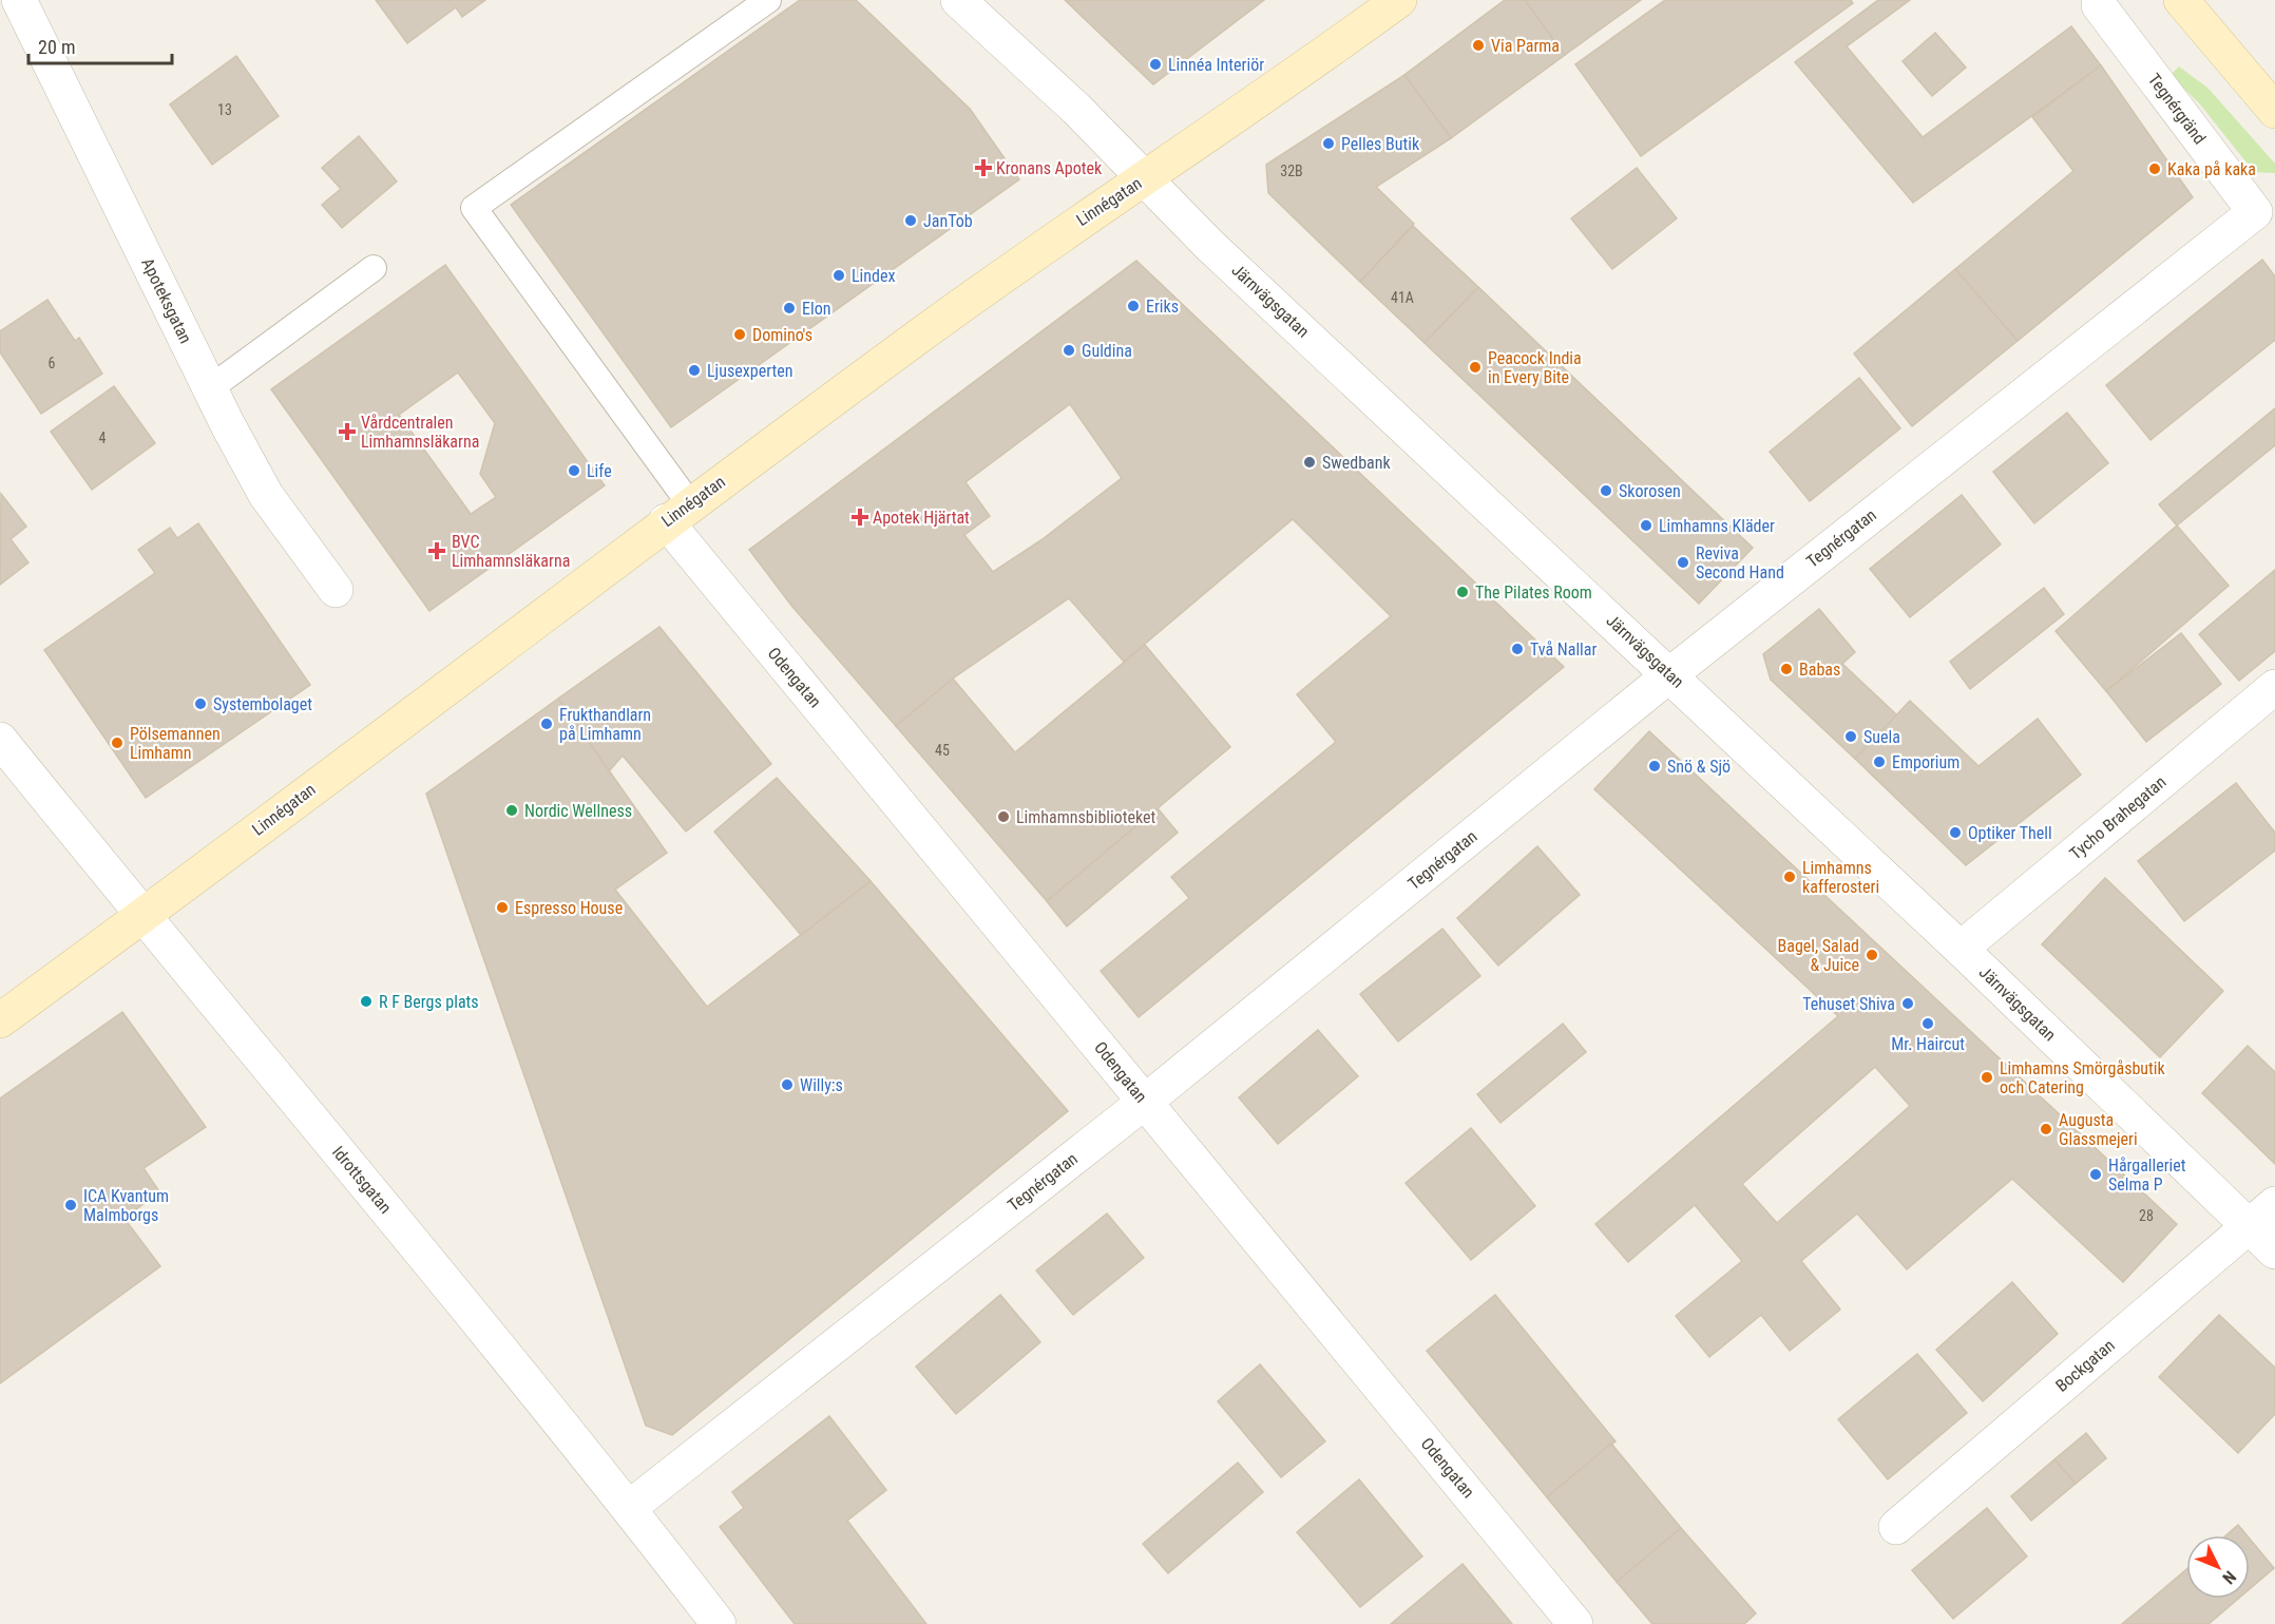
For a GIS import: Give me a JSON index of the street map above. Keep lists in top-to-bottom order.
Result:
{
  "streets": {
    "street": [
      "Tegnérgränd",
      "Linnégatan",
      "Apoteksgatan",
      "Järnvägsgatan",
      "Tegnérgatan",
      "Odengatan",
      "Tycho Brahegatan",
      "Idrottsgatan",
      "Bockgatan"
    ]
  },
  "crossings": [
    ["Tegnérgränd", "Tegnérgatan"],
    ["Linnégatan", "Järnvägsgatan"],
    ["Linnégatan", "Odengatan"],
    ["Linnégatan", "Idrottsgatan"],
    ["Järnvägsgatan", "Tegnérgatan"],
    ["Järnvägsgatan", "Tycho Brahegatan"],
    ["Järnvägsgatan", "Bockgatan"],
    ["Tegnérgatan", "Odengatan"],
    ["Tegnérgatan", "Idrottsgatan"]
  ],
  "places": {
    "other": [
      "Via Parma",
      "Linnéa Interiör",
      "Pelles Butik",
      "Kaka på kaka",
      "JanTob",
      "Lindex",
      "Eriks",
      "Elon",
      "Domino's",
      "Guldina",
      "Peacock India in Every Bite",
      "Ljusexperten",
      "Swedbank",
      "Life",
      "Skorosen",
      "Limhamns Kläder",
      "Reviva Second Hand",
      "The Pilates Room",
      "Två Nallar",
      "Babas",
      "Systembolaget",
      "Frukthandlarn på Limhamn",
      "Suela",
      "Pölsemannen Limhamn",
      "Emporium",
      "Snö & Sjö",
      "Nordic Wellness",
      "Limhamnsbiblioteket",
      "Optiker Thell",
      "Limhamns kafferosteri",
      "Espresso House",
      "Bagel, Salad & Juice",
      "R F Bergs plats",
      "Tehuset Shiva",
      "Mr. Haircut",
      "Limhamns Smörgåsbutik och Catering",
      "Willy:s",
      "Augusta Glassmejeri",
      "Hårgalleriet Selma P",
      "ICA Kvantum Malmborgs"
    ],
    "health": [
      "Kronans Apotek",
      "Vårdcentralen Limhamnsläkarna",
      "Apotek Hjärtat",
      "BVC Limhamnsläkarna"
    ]
  },
  "house_numbers": [
    "13",
    "32B",
    "41A",
    "6",
    "4",
    "45",
    "28"
  ],
  "scale_bar": "20 m",
  "north": "bottom right"
}
